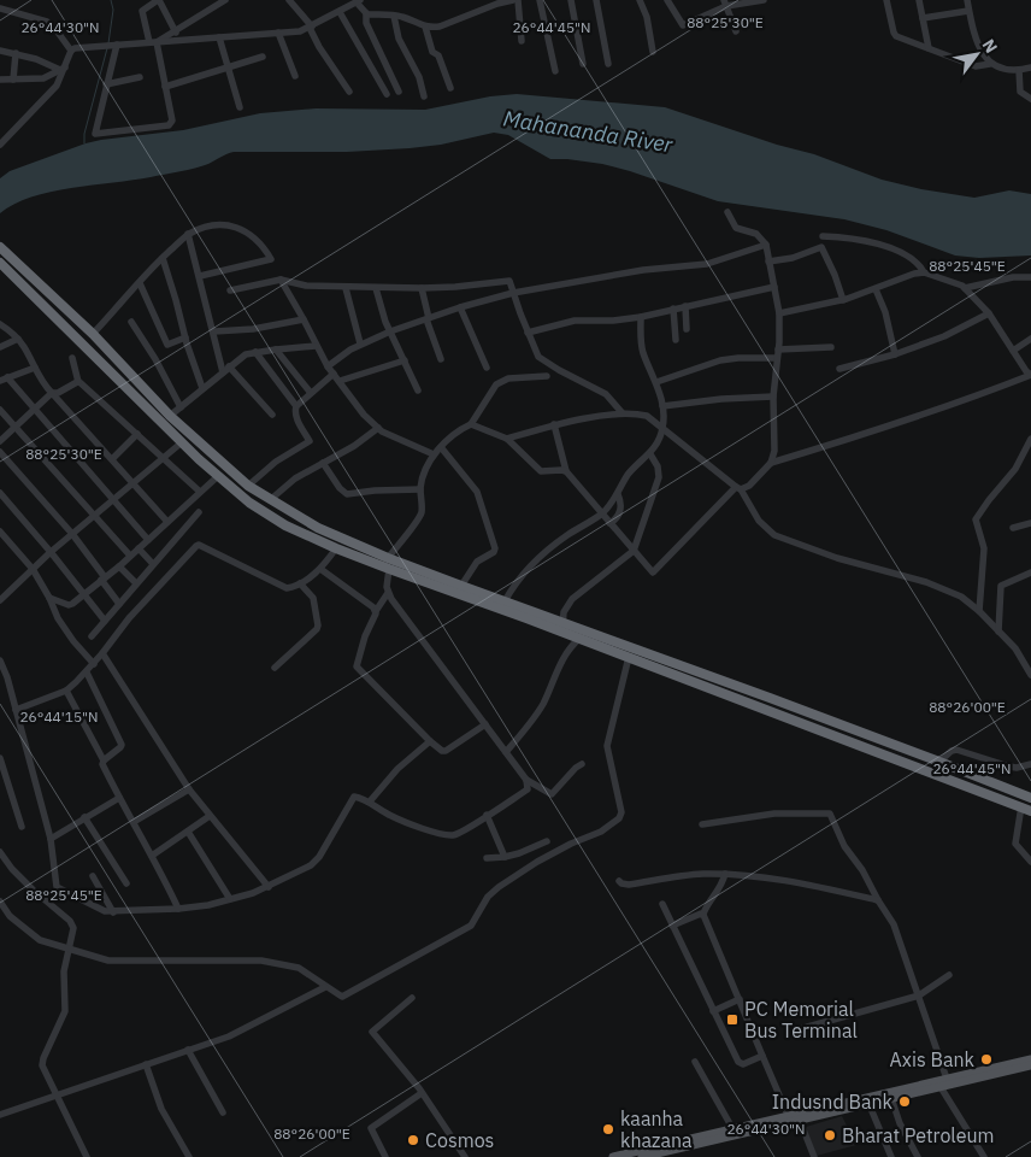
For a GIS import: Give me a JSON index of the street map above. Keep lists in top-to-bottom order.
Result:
{
  "water": ["Mahananda River"],
  "places": {
    "transit": ["PC Memorial Bus Terminal"],
    "other": [
      "Axis Bank",
      "Indusnd Bank",
      "kaanha khazana",
      "Bharat Petroleum",
      "Cosmos"
    ]
  },
  "north": "top right",
  "coordinates": [
    "88°25'30\"E",
    "26°44'30\"N",
    "26°44'45\"N",
    "88°25'45\"E",
    "88°26'00\"E",
    "26°44'15\"N"
  ]
}
